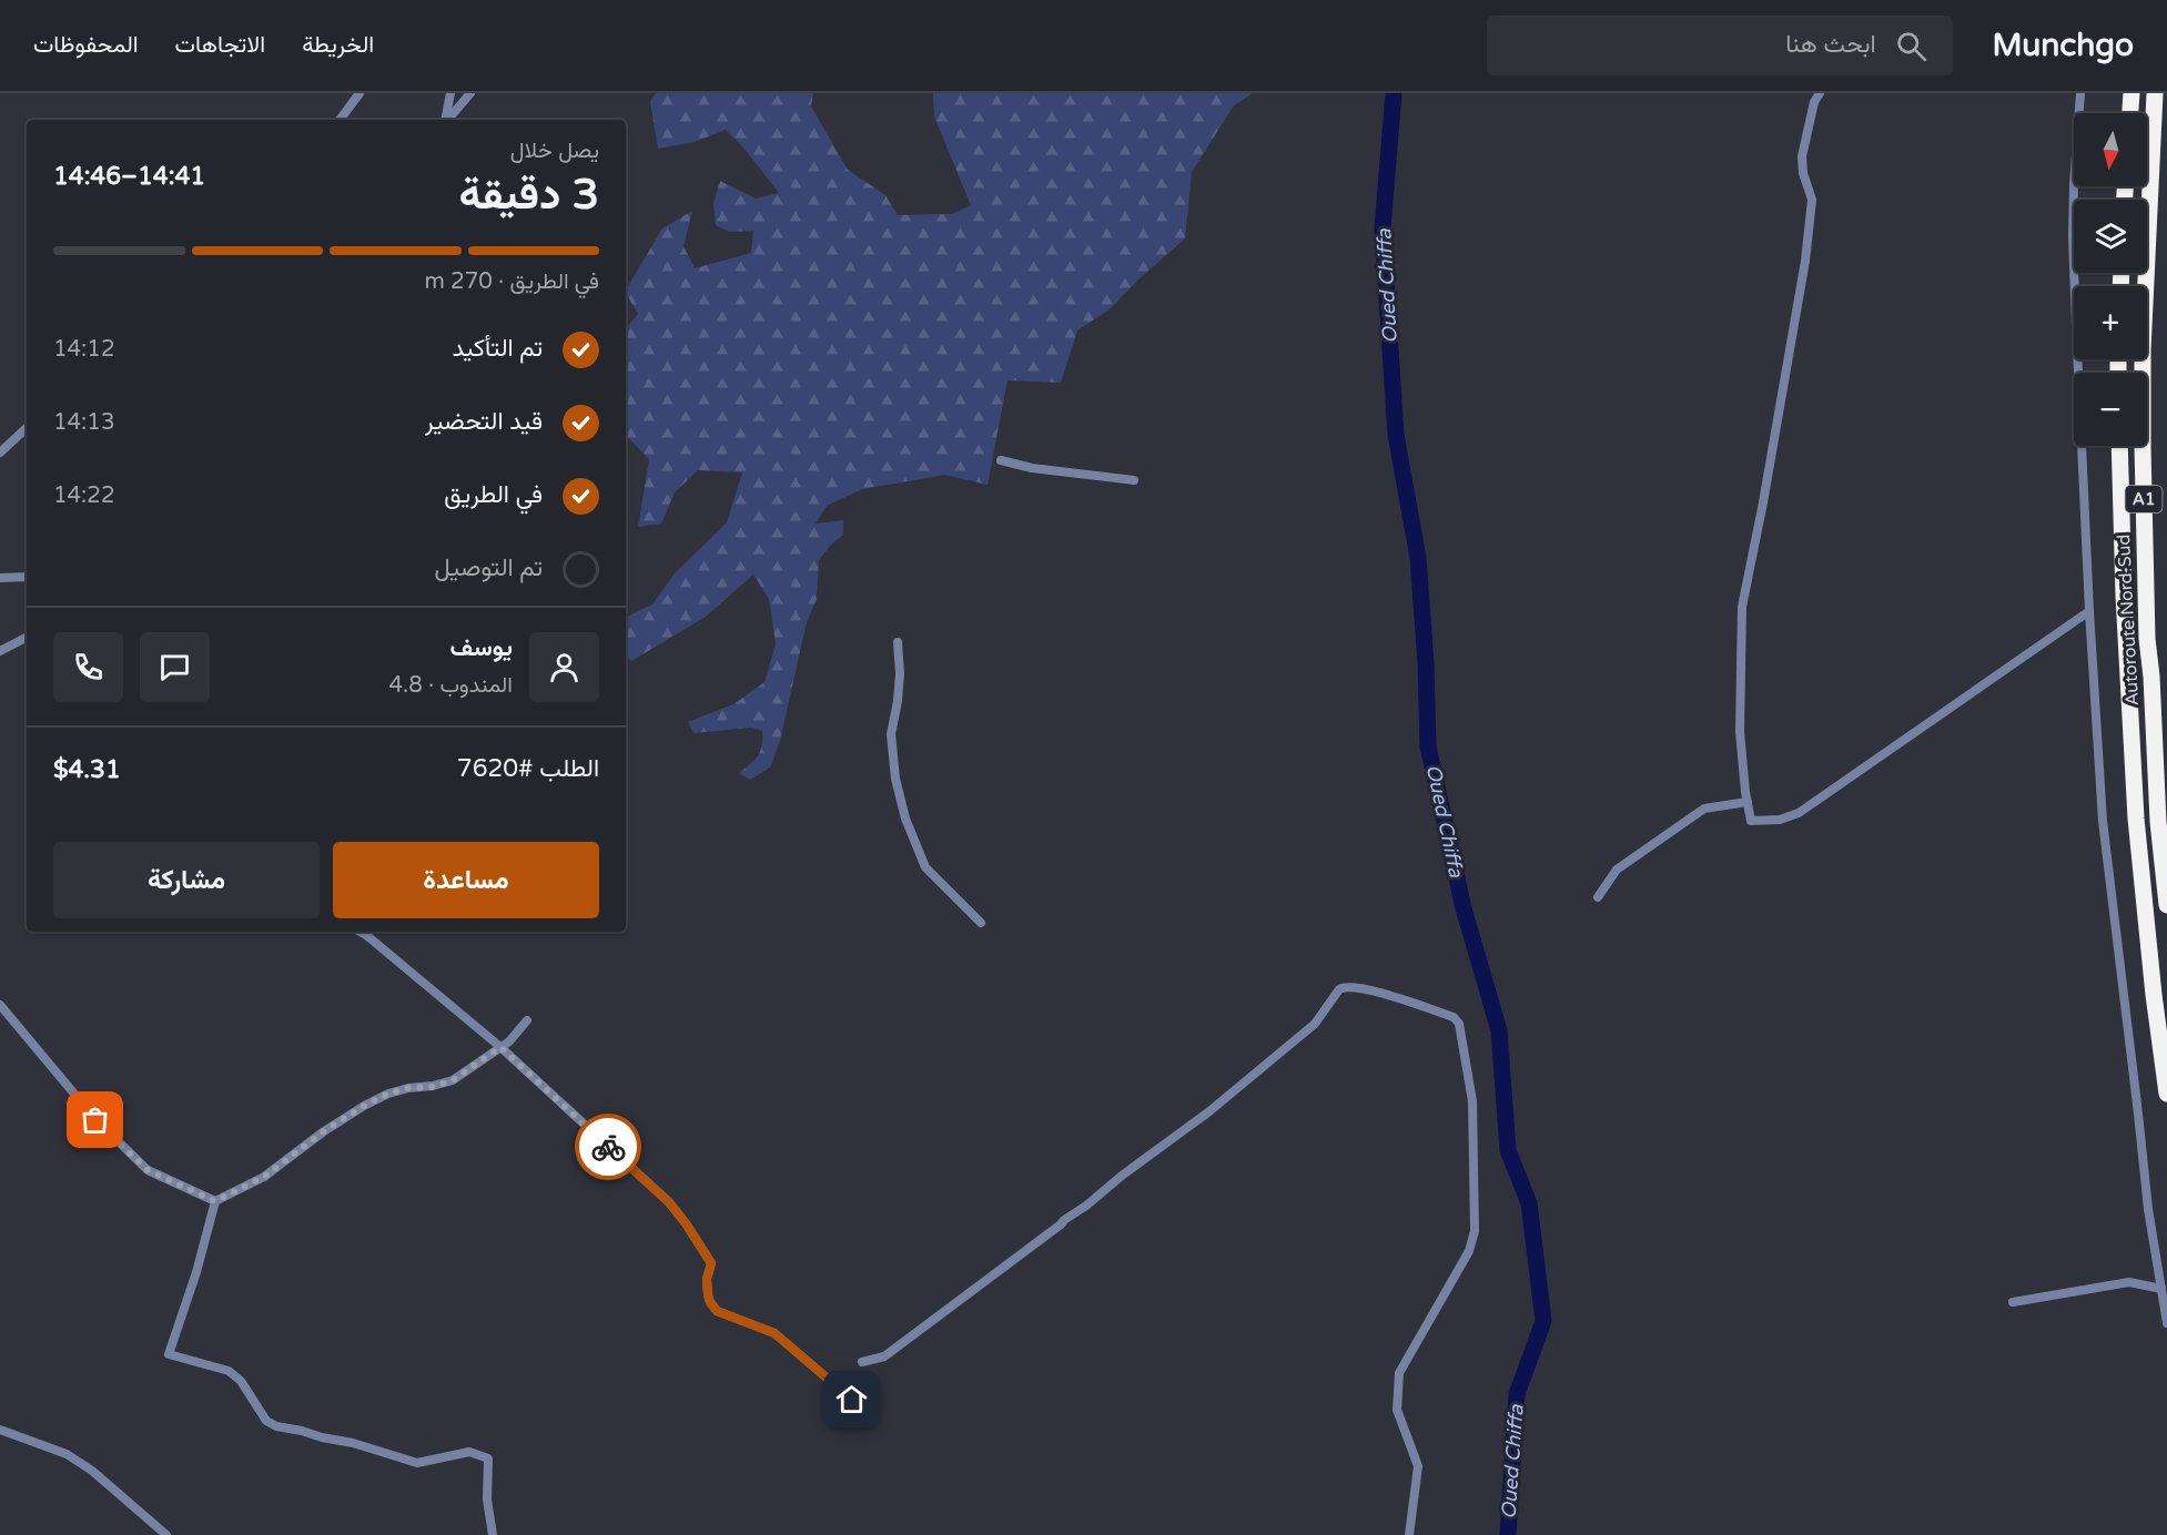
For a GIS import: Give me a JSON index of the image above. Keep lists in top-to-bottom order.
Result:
{
  "streets": {
    "highway": ["A1", "Autoroute Nord-Sud"]
  },
  "water": ["Oued Chiffa"],
  "north": "bottom",
  "page": {
    "header": "Munchgo",
    "search": "ابحث هنا",
    "nav": ["الخريطة", "الاتجاهات", "المحفوظات"],
    "map_buttons": ["+", "−"],
    "heading": ["3 دقيقة", "يصل خلال", "14:41–14:46"],
    "panel": [
      "يوسف",
      "المندوب · 4.8",
      "الطلب #7620",
      "$4.31"
    ],
    "bar": "في الطريق · 270 m",
    "list": [
      ["تم التأكيد", "14:12"],
      ["قيد التحضير", "14:13"],
      ["في الطريق", "14:22"],
      "تم التوصيل"
    ],
    "buttons": ["مساعدة", "مشاركة"]
  }
}
